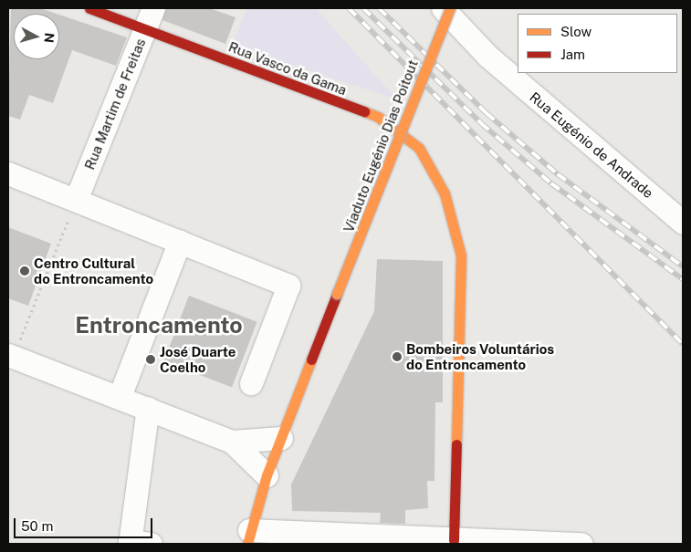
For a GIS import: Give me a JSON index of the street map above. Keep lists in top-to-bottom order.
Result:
{
  "streets": {
    "street": [
      "Rua Vasco da Gama",
      "Rua Martim de Freitas",
      "Rua Eugénio de Andrade",
      "Viaduto Eugénio Dias Poitout"
    ]
  },
  "crossings": [
    ["Rua Vasco da Gama", "Rua Martim de Freitas"]
  ],
  "districts": ["Entroncamento"],
  "places": ["Centro Cultural do Entroncamento", "Bombeiros Voluntários do Entroncamento", "José Duarte Coelho"],
  "legend": ["Slow", "Jam"],
  "scale_bar": "50 m",
  "north": "right"
}
